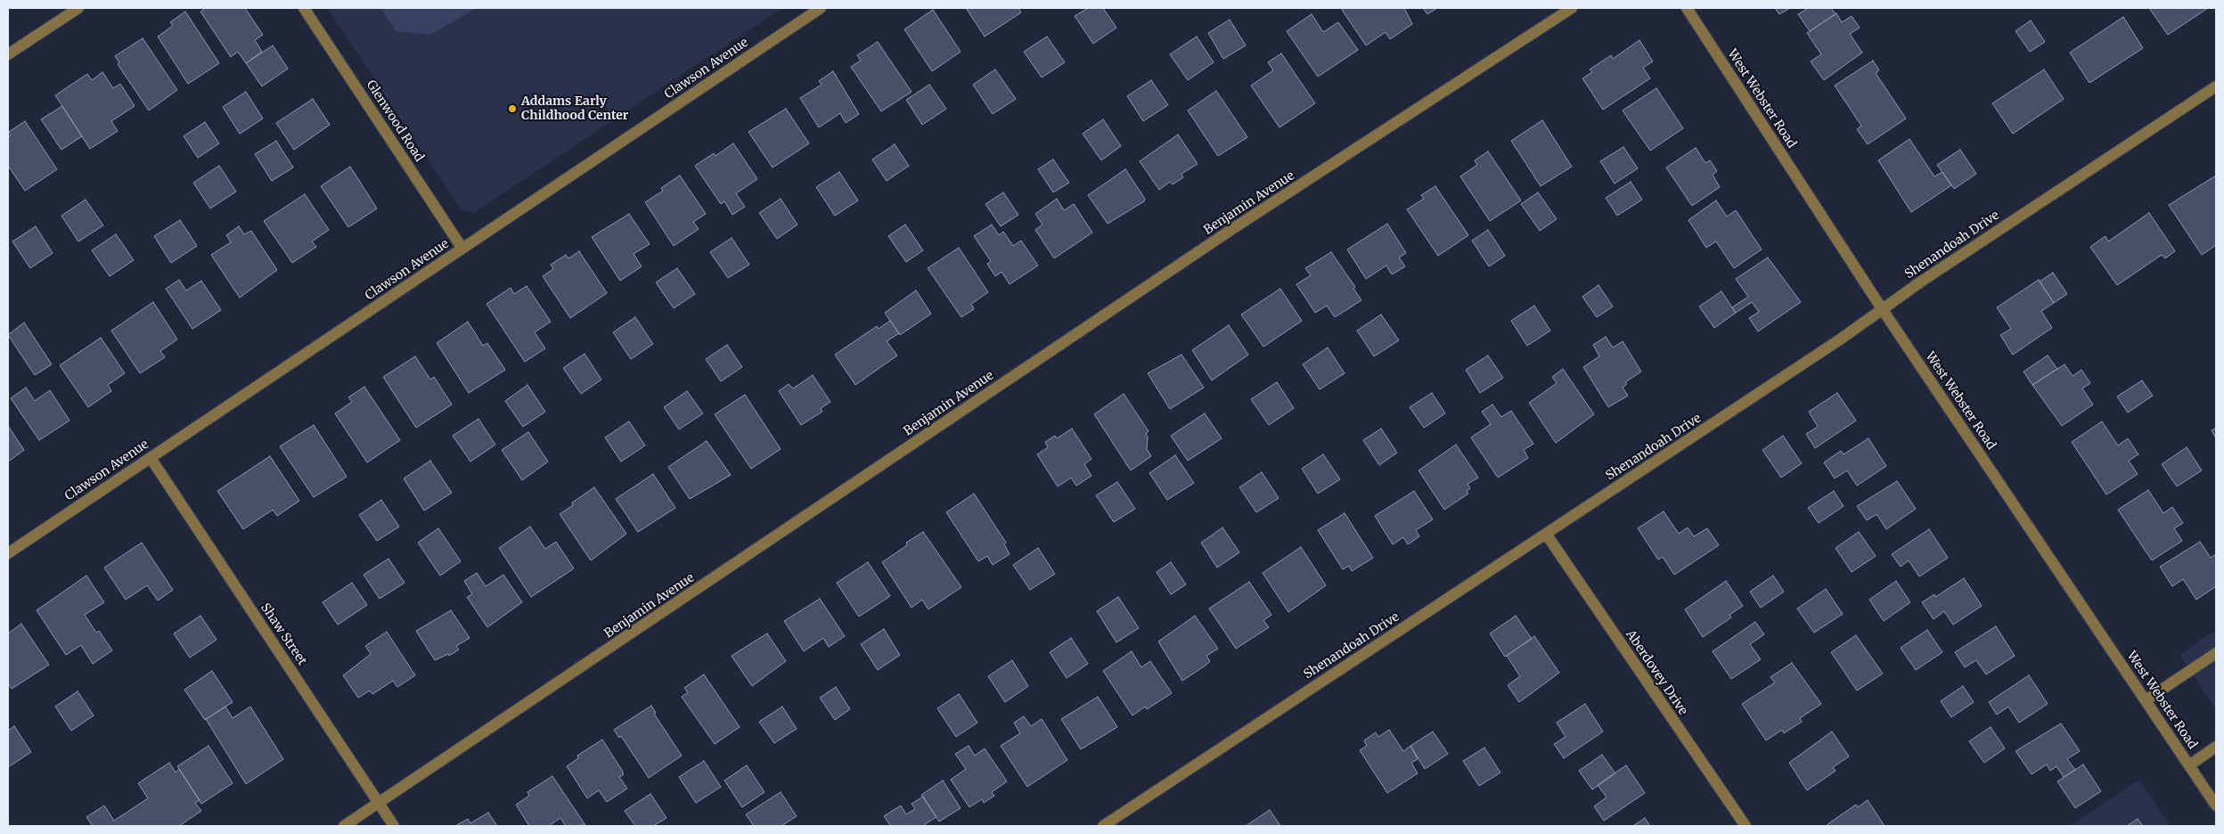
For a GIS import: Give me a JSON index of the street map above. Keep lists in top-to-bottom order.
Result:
{
  "streets": {
    "street": [
      "Clawson Avenue",
      "West Webster Road",
      "Glenwood Road",
      "Benjamin Avenue",
      "Shenandoah Drive",
      "Shaw Street",
      "Aberdovey Drive"
    ]
  },
  "crossings": [
    ["Clawson Avenue", "Glenwood Road"],
    ["Clawson Avenue", "Shaw Street"],
    ["West Webster Road", "Shenandoah Drive"],
    ["Benjamin Avenue", "Shaw Street"],
    ["Shenandoah Drive", "Aberdovey Drive"]
  ],
  "places": ["Addams Early Childhood Center"]
}
